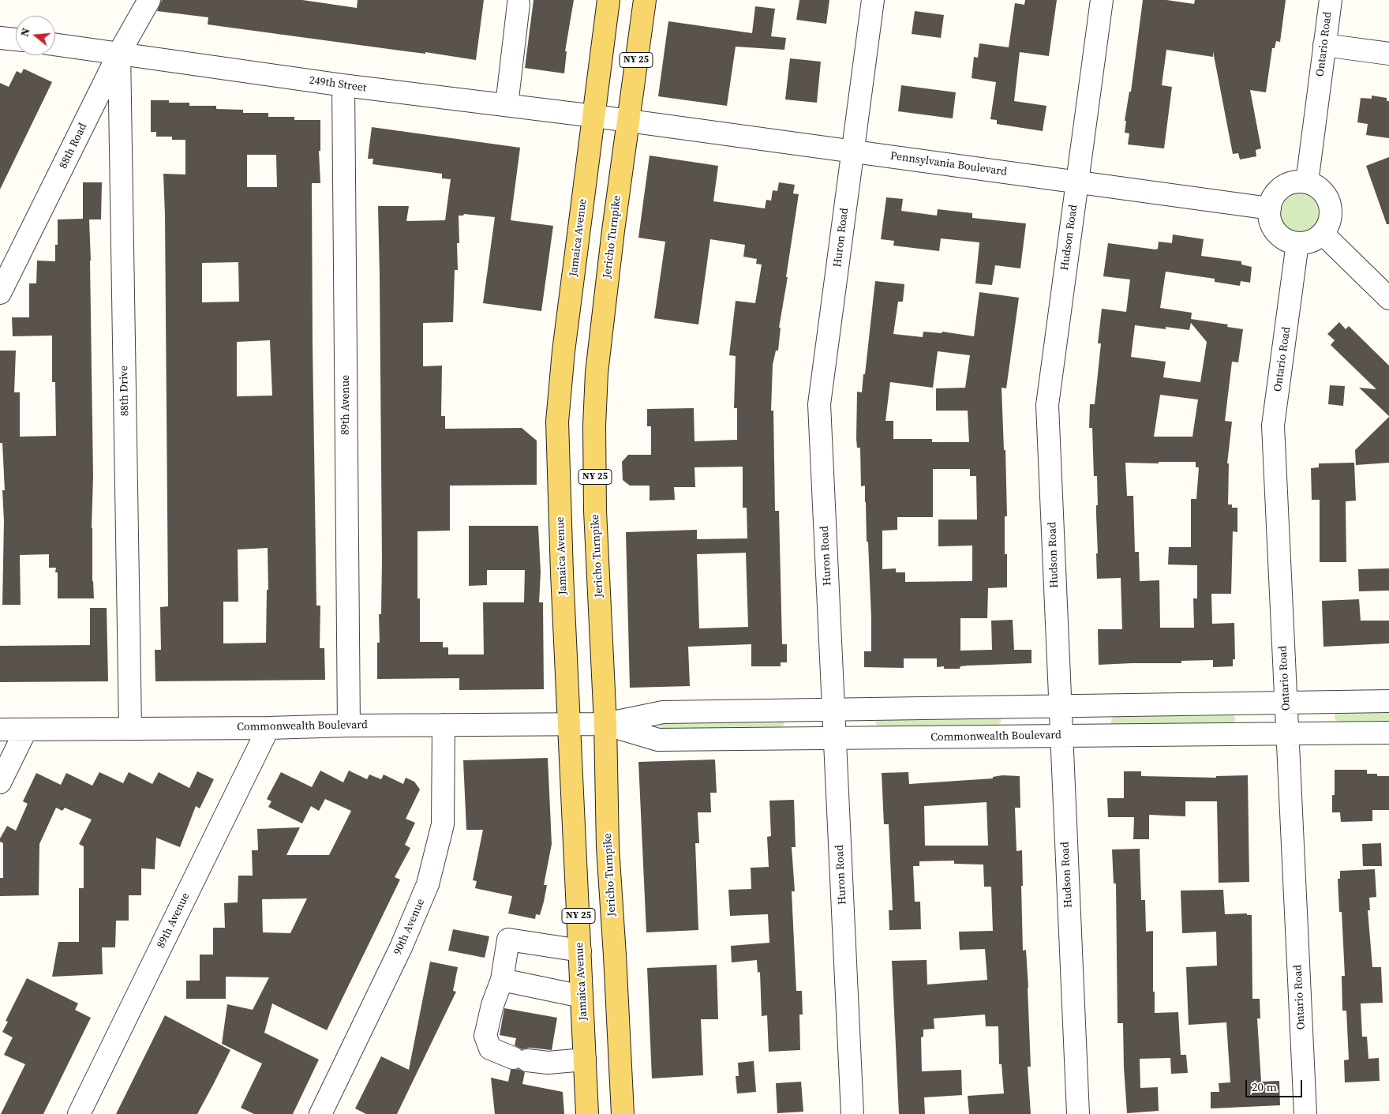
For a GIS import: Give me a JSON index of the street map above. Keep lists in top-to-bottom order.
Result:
{
  "streets": {
    "main road": ["NY 25", "Jericho Turnpike", "Jamaica Avenue"],
    "street": [
      "Ontario Road",
      "249th Street",
      "88th Road",
      "Pennsylvania Boulevard",
      "Huron Road",
      "Hudson Road",
      "88th Drive",
      "89th Avenue",
      "Commonwealth Boulevard",
      "90th Avenue"
    ]
  },
  "crossings": [
    ["Ontario Road", "Pennsylvania Boulevard"],
    ["Ontario Road", "Commonwealth Boulevard"],
    ["249th Street", "88th Road"],
    ["249th Street", "Pennsylvania Boulevard"],
    ["249th Street", "Jericho Turnpike"],
    ["249th Street", "Jamaica Avenue"],
    ["249th Street", "88th Drive"],
    ["249th Street", "89th Avenue"],
    ["88th Road", "88th Drive"],
    ["Pennsylvania Boulevard", "Jericho Turnpike"],
    ["Pennsylvania Boulevard", "Huron Road"],
    ["Pennsylvania Boulevard", "Hudson Road"],
    ["Jericho Turnpike", "Commonwealth Boulevard"],
    ["Jamaica Avenue", "Commonwealth Boulevard"],
    ["Huron Road", "Commonwealth Boulevard"],
    ["Hudson Road", "Commonwealth Boulevard"],
    ["88th Drive", "Commonwealth Boulevard"],
    ["89th Avenue", "Commonwealth Boulevard"],
    ["Commonwealth Boulevard", "90th Avenue"]
  ],
  "scale_bar": "20 m",
  "north": "left"
}
